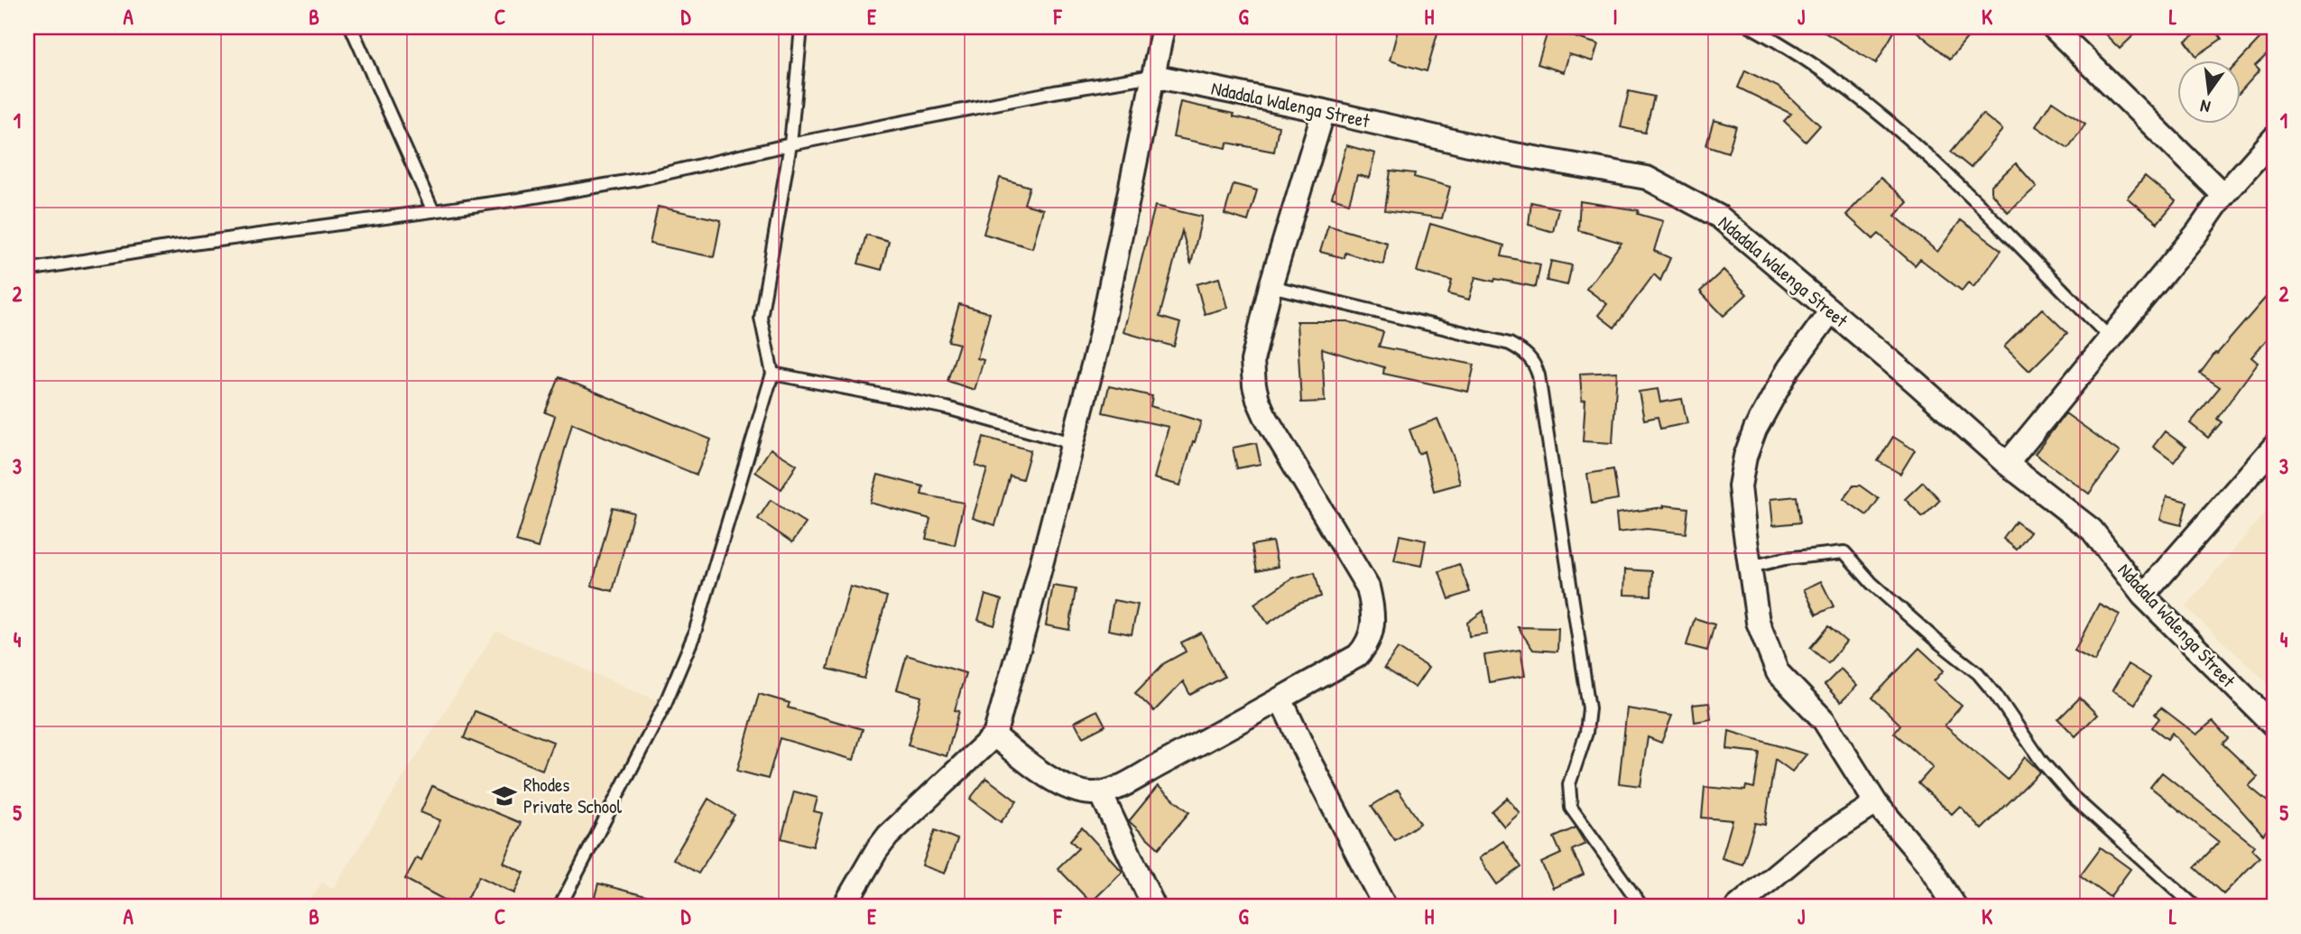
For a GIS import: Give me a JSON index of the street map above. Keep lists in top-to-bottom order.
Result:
{
  "streets": {
    "street": ["Ndadala Walenga Street"]
  },
  "places": {
    "school or university": ["Rhodes Private School"]
  },
  "north": "bottom",
  "grid": {
    "columns": [
      "A",
      "B",
      "C",
      "D",
      "E",
      "F",
      "G",
      "H",
      "I",
      "J",
      "K",
      "L"
    ],
    "rows": [
      "1",
      "2",
      "3",
      "4",
      "5"
    ]
  }
}
